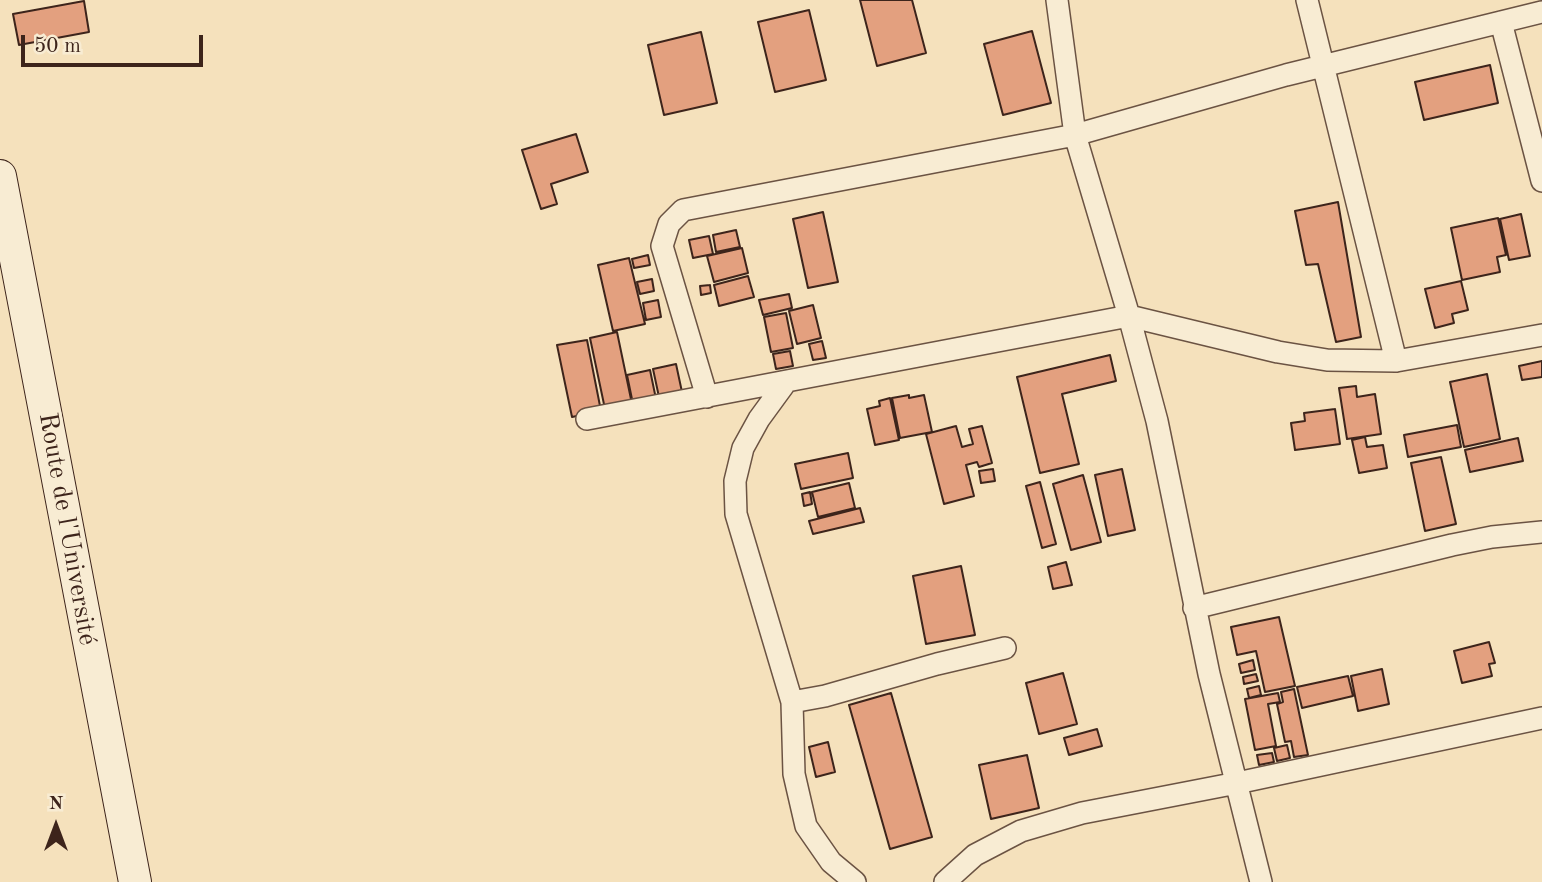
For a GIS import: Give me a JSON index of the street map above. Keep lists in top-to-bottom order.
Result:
{
  "streets": {
    "street": ["Route de l'Université"]
  },
  "scale_bar": "50 m",
  "north": "top"
}
